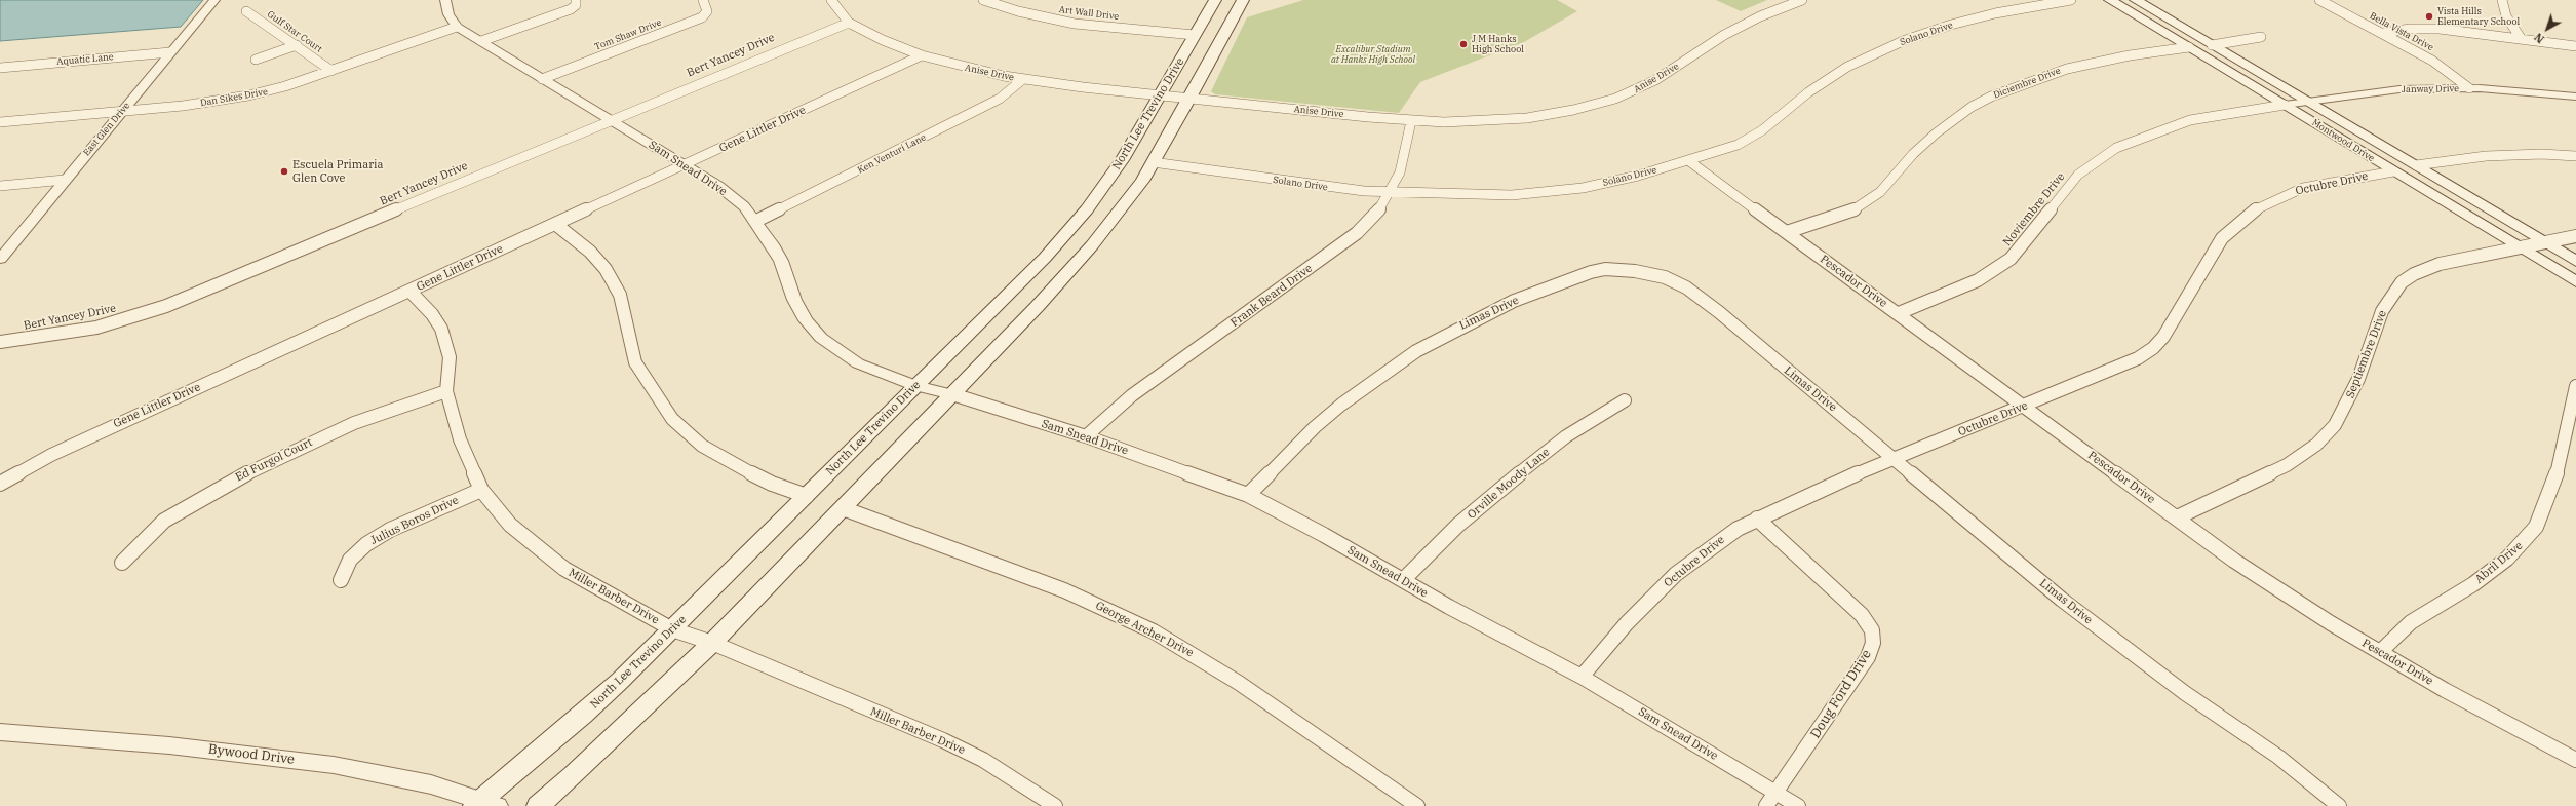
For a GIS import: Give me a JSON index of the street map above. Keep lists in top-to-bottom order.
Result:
{
  "streets": {
    "main road": ["North Lee Trevino Drive", "Montwood Drive"],
    "street": [
      "Art Wall Drive",
      "Gulf Star Court",
      "Bella Vista Drive",
      "Solano Drive",
      "Tom Shaw Drive",
      "Bert Yancey Drive",
      "Aquatic Lane",
      "Anise Drive",
      "Diciembre Drive",
      "Janway Drive",
      "Dan Sikes Drive",
      "East Glen Drive",
      "Gene Littler Drive",
      "Ken Venturi Lane",
      "Sam Snead Drive",
      "Octubre Drive",
      "Noviembre Drive",
      "Pescador Drive",
      "Frank Beard Drive",
      "Limas Drive",
      "Septiembre Drive",
      "Ed Furgol Court",
      "Orville Moody Lane",
      "Julius Boros Drive",
      "Abril Drive",
      "Miller Barber Drive",
      "George Archer Drive",
      "Doug Ford Drive",
      "Bywood Drive"
    ]
  },
  "crossings": [
    ["Art Wall Drive", "North Lee Trevino Drive"],
    ["Gulf Star Court", "Dan Sikes Drive"],
    ["Bella Vista Drive", "Janway Drive"],
    ["Solano Drive", "Pescador Drive"],
    ["Solano Drive", "Frank Beard Drive"],
    ["Tom Shaw Drive", "Sam Snead Drive"],
    ["Bert Yancey Drive", "Anise Drive"],
    ["Bert Yancey Drive", "Sam Snead Drive"],
    ["Aquatic Lane", "East Glen Drive"],
    ["Anise Drive", "North Lee Trevino Drive"],
    ["Anise Drive", "Gene Littler Drive"],
    ["Anise Drive", "Ken Venturi Lane"],
    ["Anise Drive", "Frank Beard Drive"],
    ["Diciembre Drive", "Montwood Drive"],
    ["Diciembre Drive", "Pescador Drive"],
    ["Janway Drive", "Montwood Drive"],
    ["Janway Drive", "Noviembre Drive"],
    ["Dan Sikes Drive", "East Glen Drive"],
    ["Dan Sikes Drive", "Sam Snead Drive"],
    ["North Lee Trevino Drive", "Sam Snead Drive"],
    ["North Lee Trevino Drive", "Miller Barber Drive"],
    ["North Lee Trevino Drive", "Bywood Drive"],
    ["Gene Littler Drive", "Sam Snead Drive"],
    ["Gene Littler Drive", "Miller Barber Drive"],
    ["Montwood Drive", "Octubre Drive"],
    ["Montwood Drive", "Noviembre Drive"],
    ["Montwood Drive", "Septiembre Drive"],
    ["Ken Venturi Lane", "Sam Snead Drive"],
    ["Sam Snead Drive", "Octubre Drive"],
    ["Sam Snead Drive", "Frank Beard Drive"],
    ["Sam Snead Drive", "Limas Drive"],
    ["Sam Snead Drive", "Orville Moody Lane"],
    ["Sam Snead Drive", "Doug Ford Drive"],
    ["Octubre Drive", "Pescador Drive"],
    ["Octubre Drive", "Limas Drive"],
    ["Octubre Drive", "Doug Ford Drive"],
    ["Noviembre Drive", "Pescador Drive"],
    ["Pescador Drive", "Septiembre Drive"],
    ["Pescador Drive", "Abril Drive"],
    ["Ed Furgol Court", "Miller Barber Drive"],
    ["Julius Boros Drive", "Miller Barber Drive"]
  ],
  "parks": ["Excalibur Stadium at Hanks High School"],
  "places": ["Vista Hills Elementary School", "J M Hanks High School", "Escuela Primaria Glen Cove"],
  "north": "bottom left"
}
